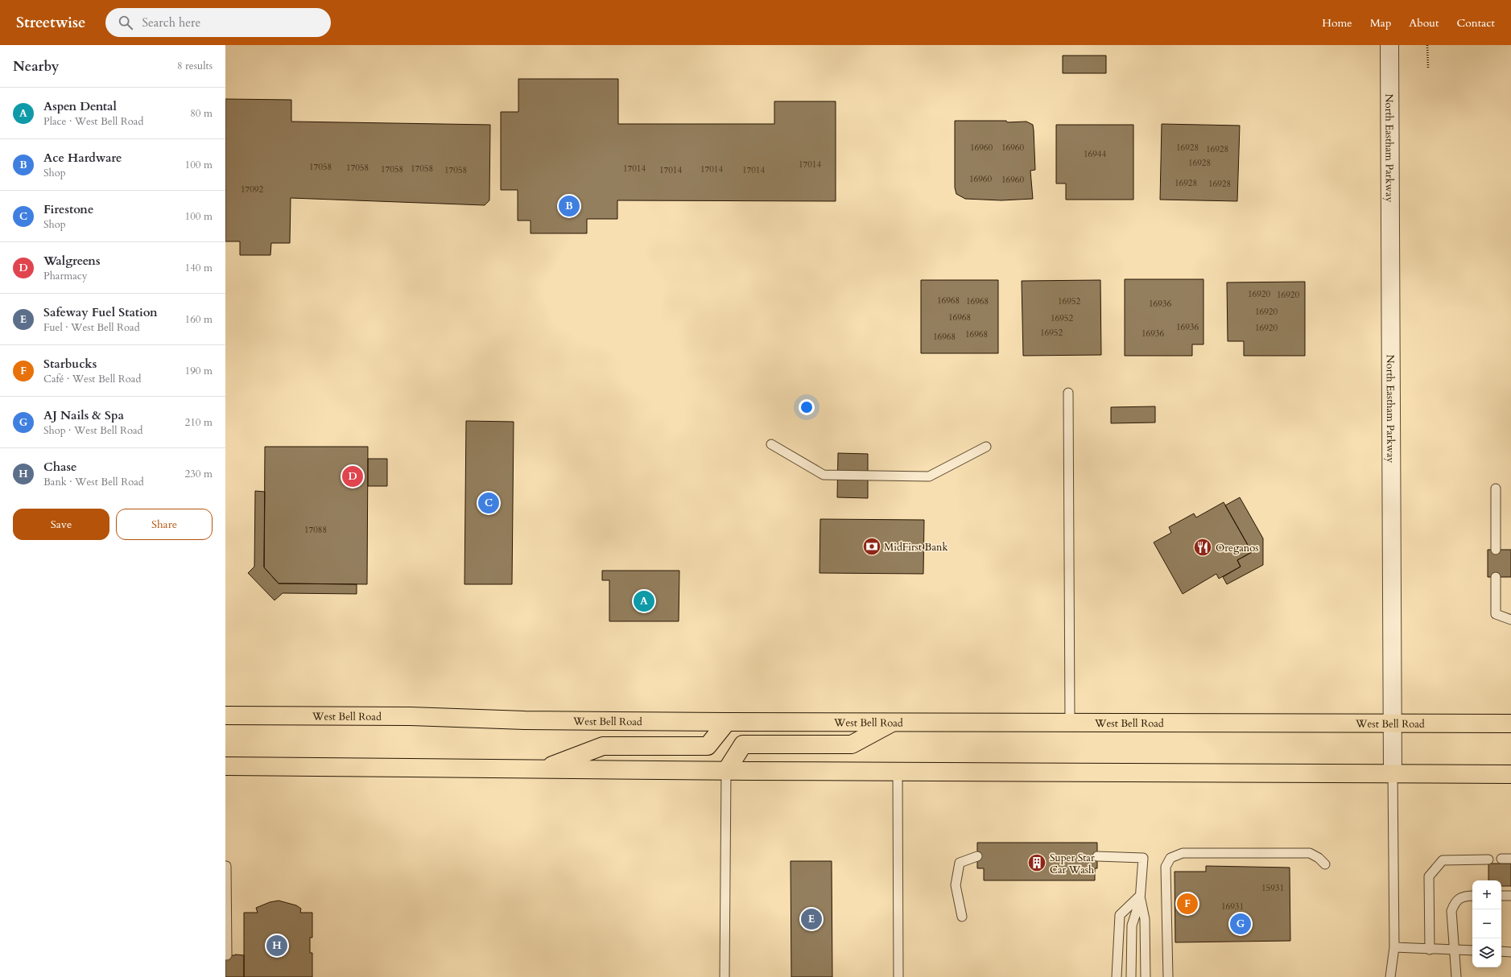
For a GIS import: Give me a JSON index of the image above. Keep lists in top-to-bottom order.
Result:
{
  "streets": {
    "main road": ["West Bell Road"],
    "street": ["North Eastham Parkway"]
  },
  "crossings": [
    ["North Eastham Parkway", "West Bell Road"]
  ],
  "places": {
    "bank": ["MidFirst Bank"],
    "restaurant": ["Oreganos"],
    "building": ["Super Star Car Wash"]
  },
  "house_numbers": [
    "16960",
    "16960",
    "16928",
    "16928",
    "16944",
    "16928",
    "17014",
    "17058",
    "17058",
    "17058",
    "17014",
    "17058",
    "17014",
    "17058",
    "17014",
    "17014",
    "16960",
    "16960",
    "16928",
    "16928",
    "17092",
    "16920",
    "16920",
    "16968",
    "16968",
    "16952",
    "16936",
    "16920",
    "16968",
    "16952",
    "16936",
    "16920",
    "16952",
    "16936",
    "16968",
    "16968",
    "17088",
    "15931",
    "16931"
  ],
  "page": {
    "header": "Streetwise",
    "search": "Search here",
    "nav": [
      "Home",
      "Map",
      "About",
      "Contact"
    ],
    "heading": ["Nearby", "8 results"],
    "list": [
      {
        "mark": "A",
        "name": "Aspen Dental",
        "note": "Place · West Bell Road",
        "value": "80 m"
      },
      {
        "mark": "B",
        "name": "Ace Hardware",
        "note": "Shop",
        "value": "100 m"
      },
      {
        "mark": "C",
        "name": "Firestone",
        "note": "Shop",
        "value": "100 m"
      },
      {
        "mark": "D",
        "name": "Walgreens",
        "note": "Pharmacy",
        "value": "140 m"
      },
      {
        "mark": "E",
        "name": "Safeway Fuel Station",
        "note": "Fuel · West Bell Road",
        "value": "160 m"
      },
      {
        "mark": "F",
        "name": "Starbucks",
        "note": "Café · West Bell Road",
        "value": "190 m"
      },
      {
        "mark": "G",
        "name": "AJ Nails & Spa",
        "note": "Shop · West Bell Road",
        "value": "210 m"
      },
      {
        "mark": "H",
        "name": "Chase",
        "note": "Bank · West Bell Road",
        "value": "230 m"
      }
    ],
    "pins": [
      "B",
      "D",
      "C",
      "A",
      "F",
      "E",
      "G",
      "H"
    ],
    "buttons": ["Save", "Share"],
    "map_buttons": ["+", "−"]
  }
}
